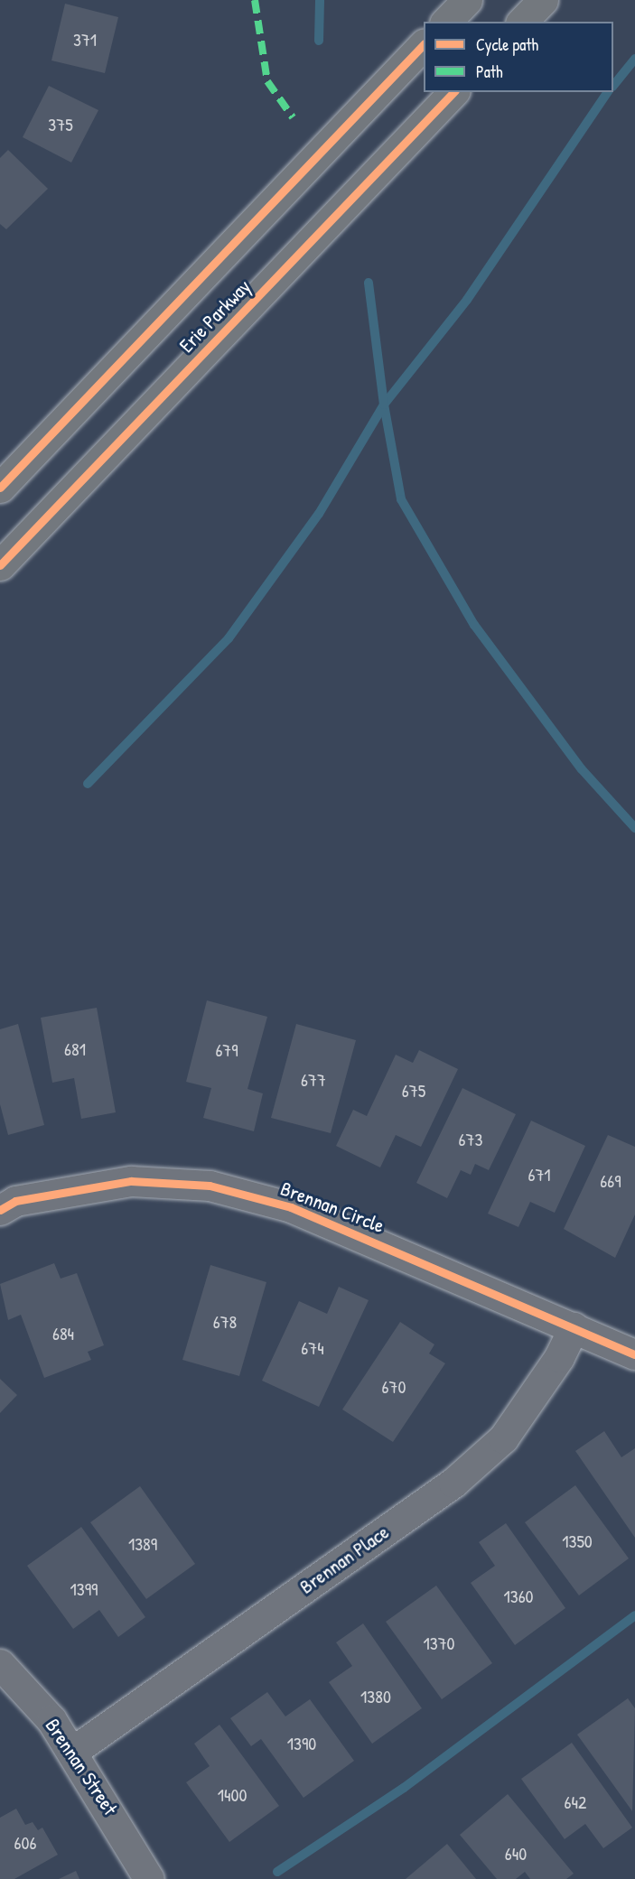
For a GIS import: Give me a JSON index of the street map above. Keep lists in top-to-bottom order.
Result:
{
  "streets": {
    "main road": ["Erie Parkway"],
    "street": ["Brennan Circle", "Brennan Place", "Brennan Street"]
  },
  "crossings": [
    ["Brennan Circle", "Brennan Place"],
    ["Brennan Place", "Brennan Street"]
  ],
  "house_numbers": [
    "371",
    "375",
    "681",
    "679",
    "677",
    "675",
    "673",
    "671",
    "669",
    "678",
    "684",
    "674",
    "670",
    "1350",
    "1389",
    "1399",
    "1360",
    "1370",
    "1380",
    "1390",
    "1400",
    "642",
    "606",
    "640"
  ],
  "legend": ["Cycle path", "Path"]
}
